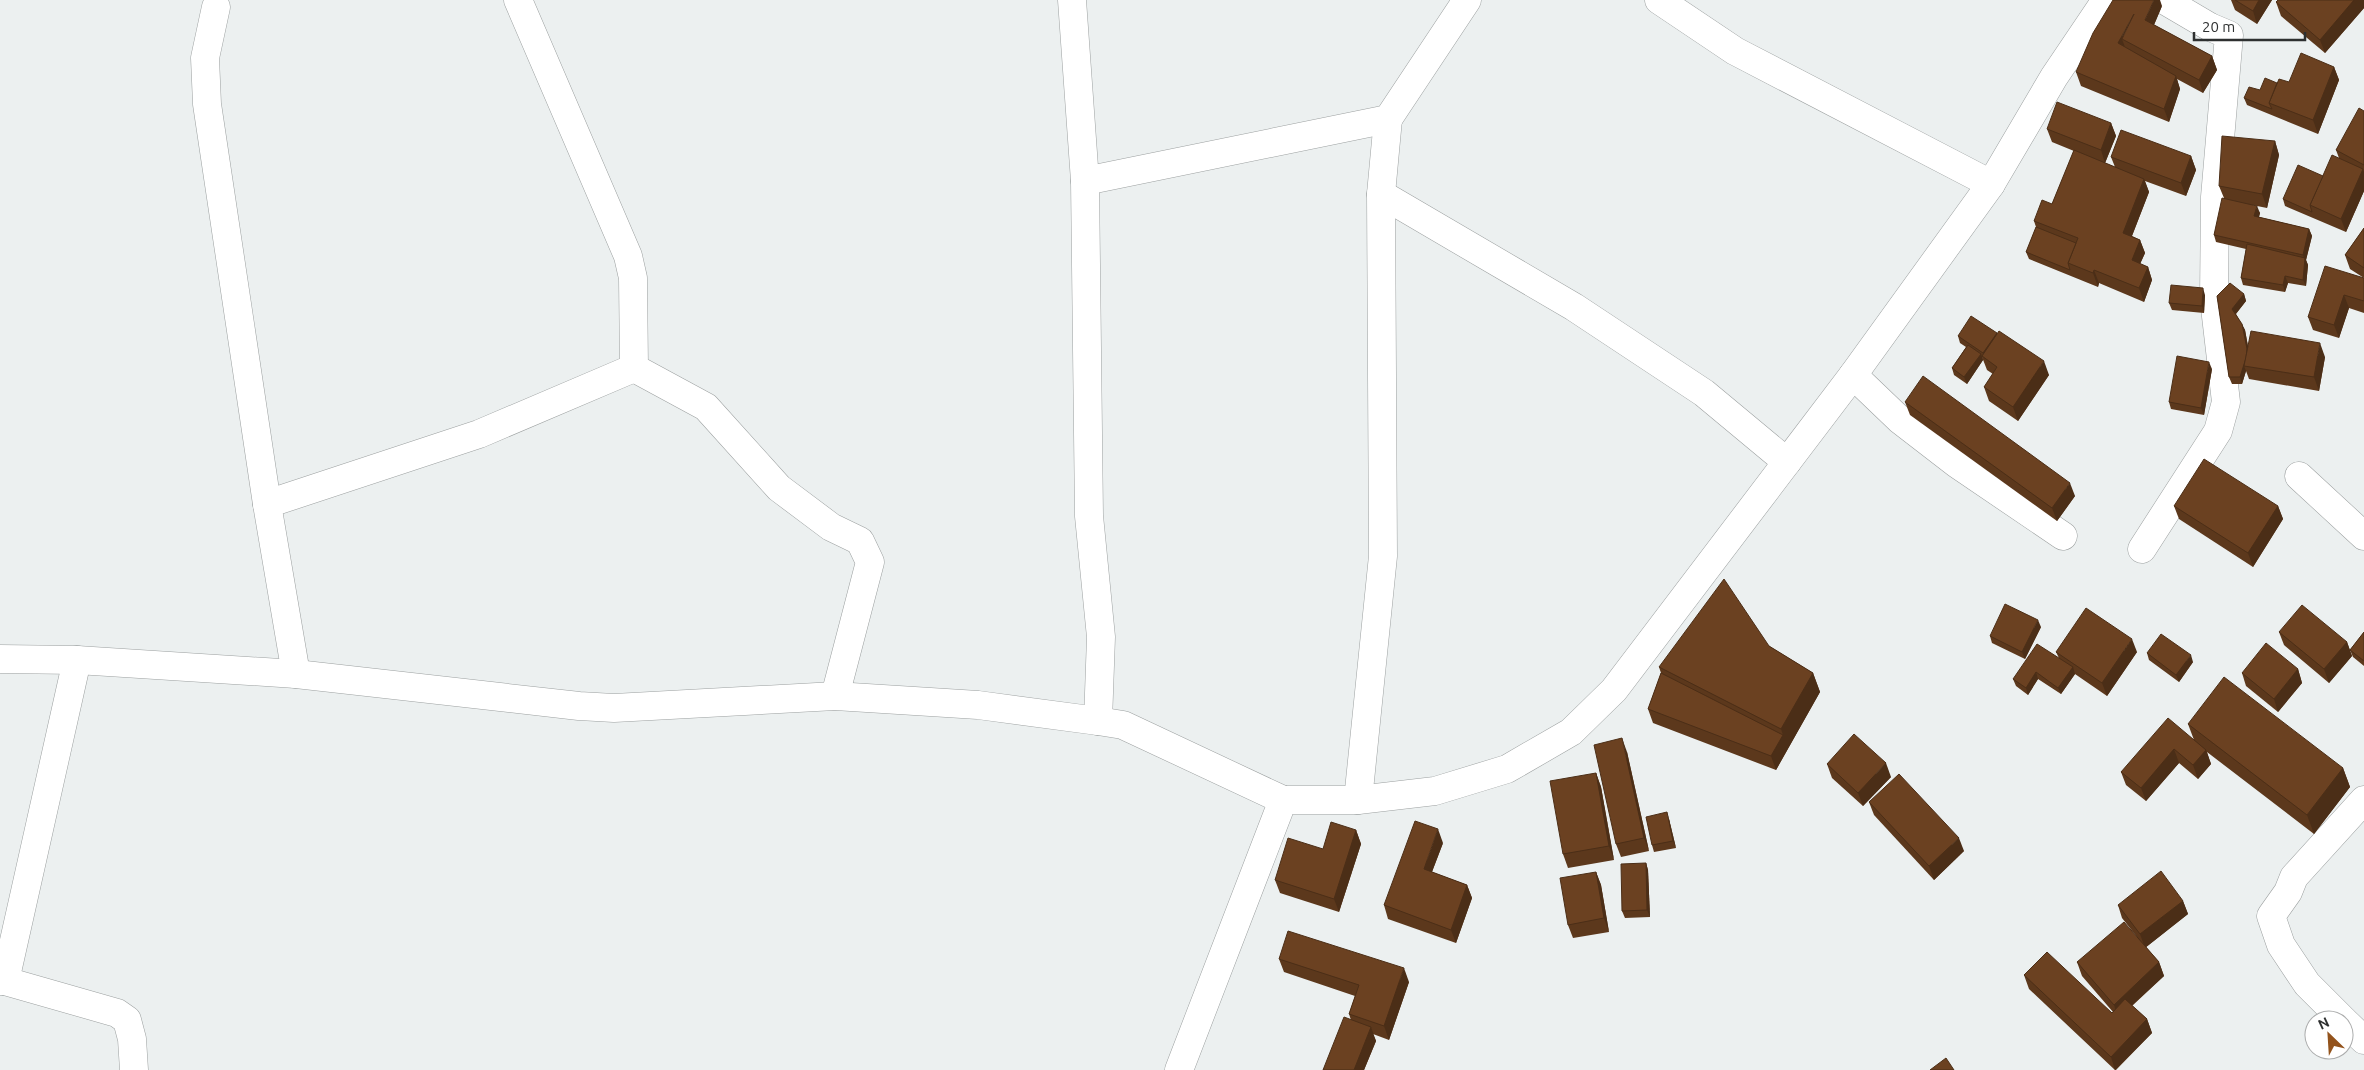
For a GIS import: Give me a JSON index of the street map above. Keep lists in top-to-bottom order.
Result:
{
  "scale_bar": "20 m",
  "north": "top left"
}
